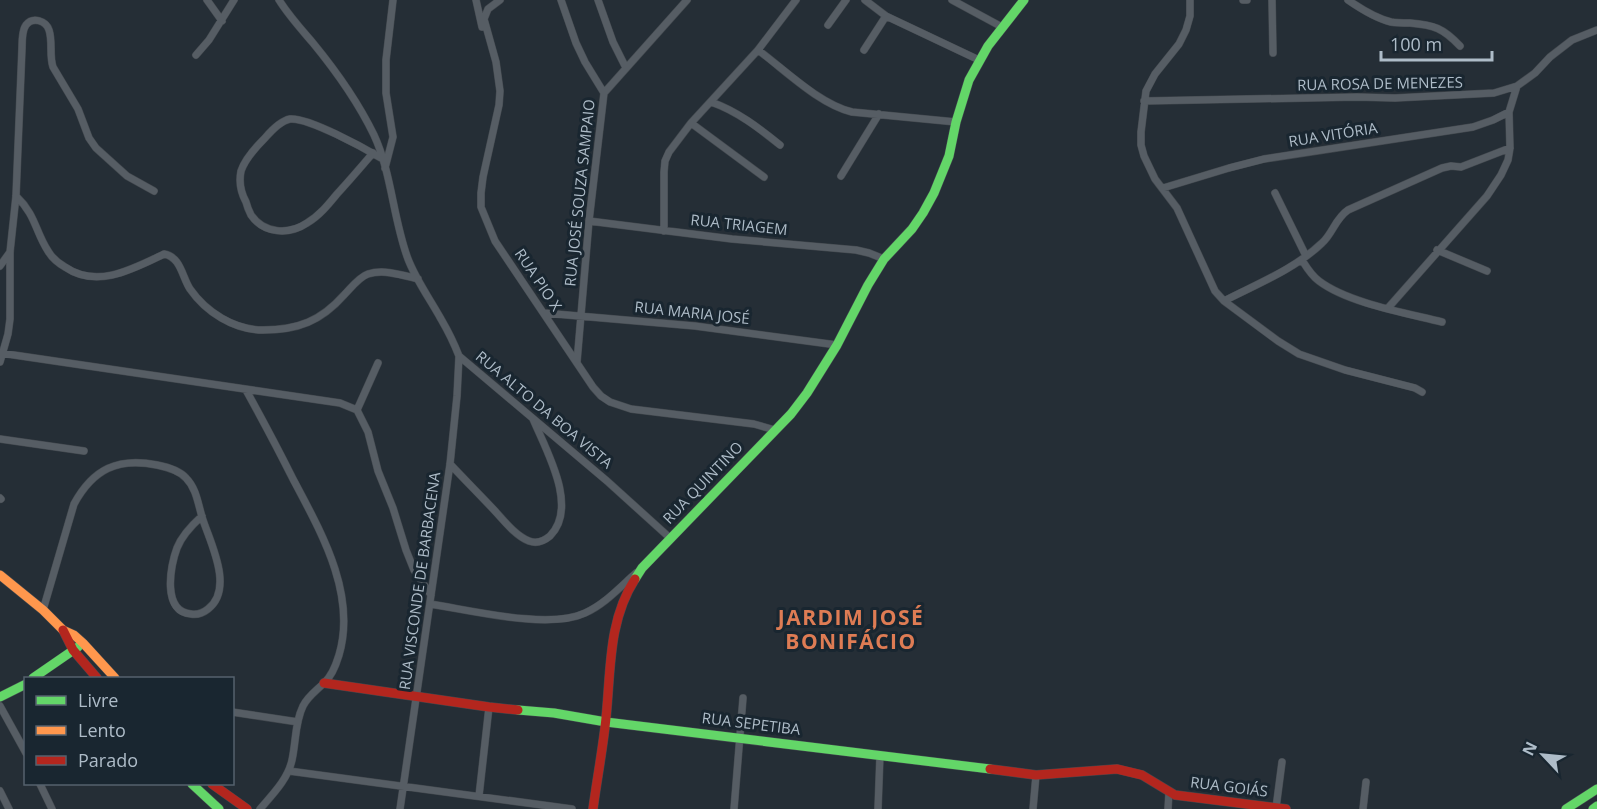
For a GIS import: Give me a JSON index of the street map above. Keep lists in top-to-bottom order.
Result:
{
  "streets": {
    "main road": ["RUA QUINTINO", "RUA SEPETIBA", "RUA GOIÁS"],
    "street": [
      "RUA ROSA DE MENEZES",
      "RUA VITÓRIA",
      "RUA JOSÉ SOUZA SAMPAIO",
      "RUA TRIAGEM",
      "RUA PIO X",
      "RUA MARIA JOSÉ",
      "RUA ALTO DA BOA VISTA",
      "RUA VISCONDE DE BARBACENA"
    ]
  },
  "crossings": [
    ["RUA JOSÉ SOUZA SAMPAIO", "RUA TRIAGEM"],
    ["RUA JOSÉ SOUZA SAMPAIO", "RUA PIO X"],
    ["RUA JOSÉ SOUZA SAMPAIO", "RUA MARIA JOSÉ"],
    ["RUA TRIAGEM", "RUA QUINTINO"],
    ["RUA PIO X", "RUA MARIA JOSÉ"],
    ["RUA PIO X", "RUA QUINTINO"],
    ["RUA MARIA JOSÉ", "RUA QUINTINO"],
    ["RUA ALTO DA BOA VISTA", "RUA QUINTINO"],
    ["RUA ALTO DA BOA VISTA", "RUA VISCONDE DE BARBACENA"],
    ["RUA QUINTINO", "RUA VISCONDE DE BARBACENA"],
    ["RUA VISCONDE DE BARBACENA", "RUA SEPETIBA"],
    ["RUA SEPETIBA", "RUA GOIÁS"]
  ],
  "districts": ["JARDIM JOSÉ BONIFÁCIO"],
  "legend": ["Livre", "Lento", "Parado"],
  "scale_bar": "100 m",
  "north": "top left"
}
